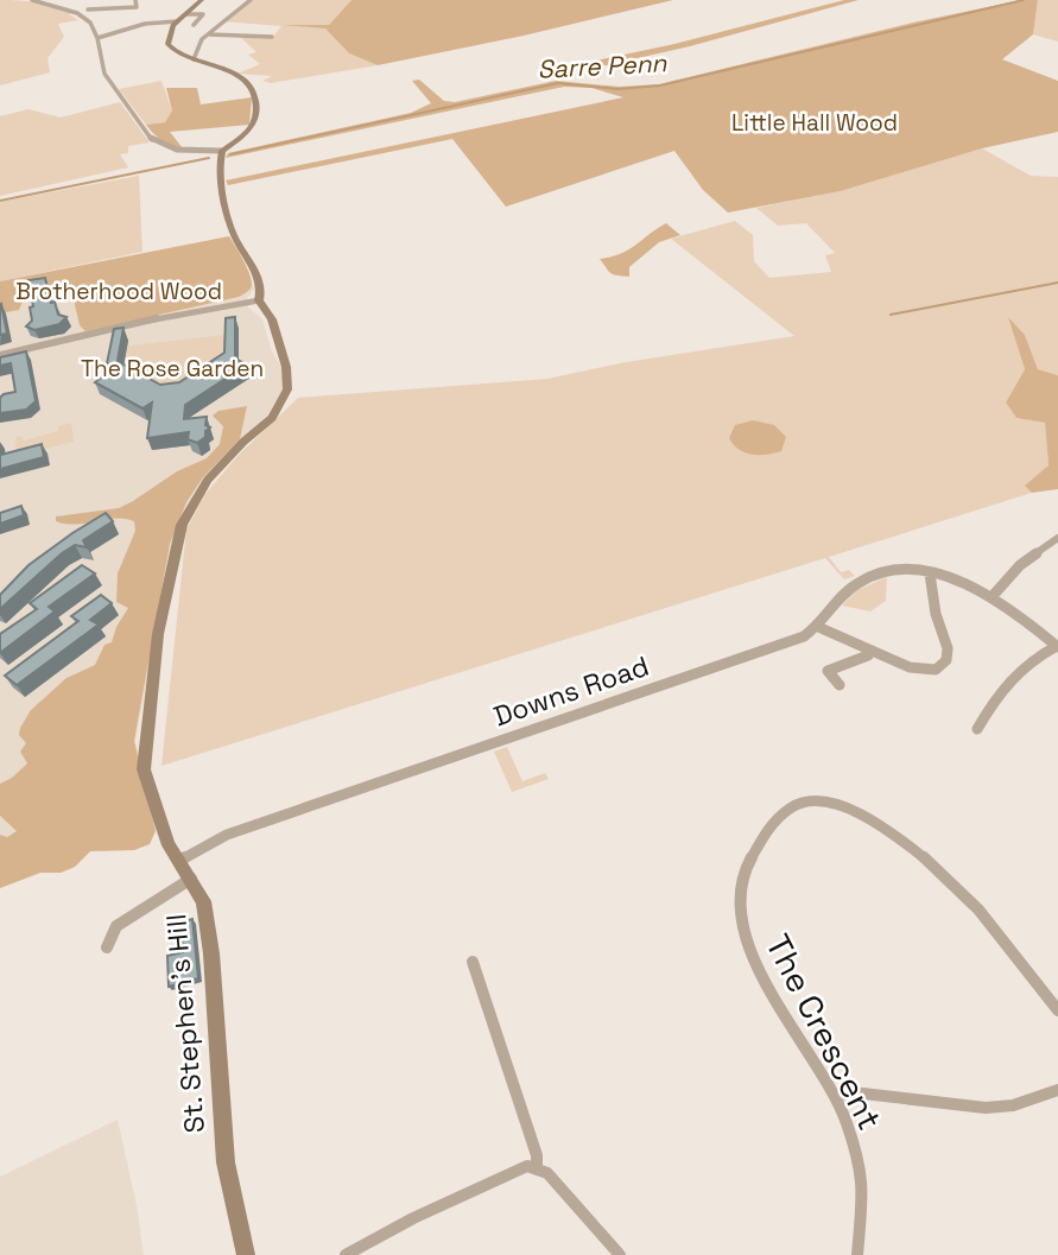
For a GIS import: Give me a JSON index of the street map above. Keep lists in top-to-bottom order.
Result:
{
  "streets": {
    "street": ["Downs Road", "St. Stephen's Hill", "The Crescent"]
  },
  "crossings": [
    ["Downs Road", "St. Stephen's Hill"]
  ],
  "water": ["Sarre Penn"],
  "parks": ["Little Hall Wood", "Brotherhood Wood", "The Rose Garden"]
}
